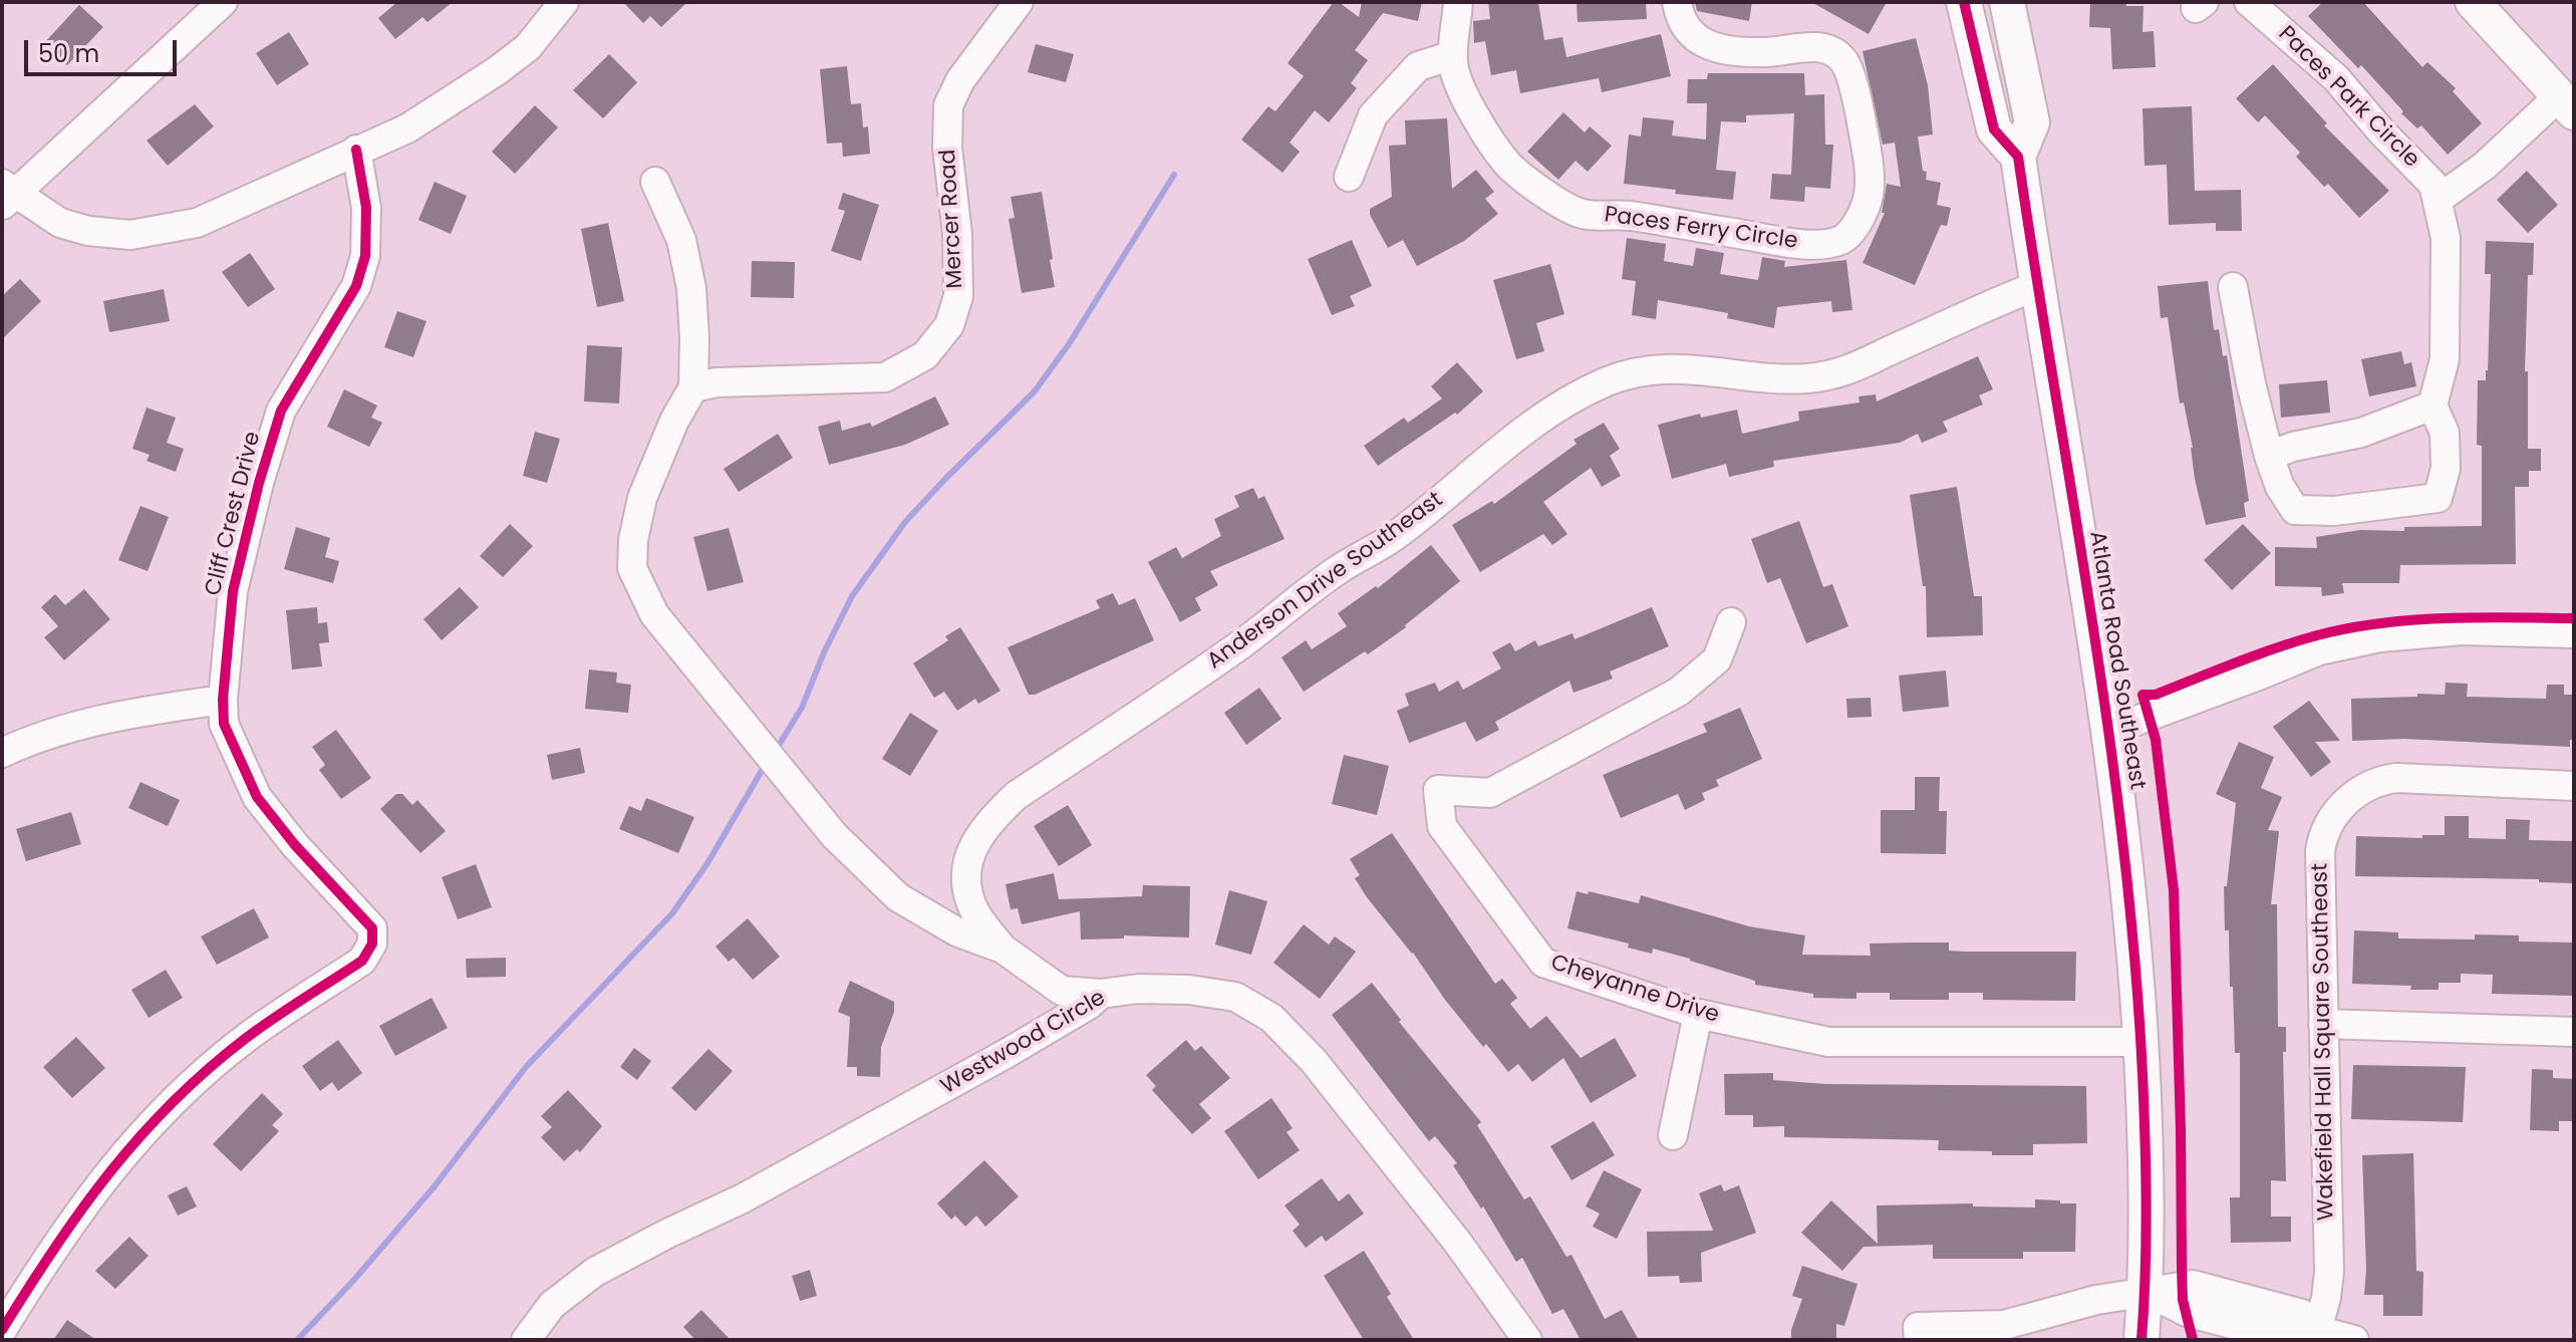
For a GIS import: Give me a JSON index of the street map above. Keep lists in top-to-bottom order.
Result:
{
  "streets": {
    "main road": ["Atlanta Road Southeast"],
    "street": [
      "Paces Park Circle",
      "Mercer Road",
      "Paces Ferry Circle",
      "Cliff Crest Drive",
      "Anderson Drive Southeast",
      "Cheyanne Drive",
      "Wakefield Hall Square Southeast",
      "Westwood Circle"
    ]
  },
  "crossings": [
    ["Mercer Road", "Anderson Drive Southeast"],
    ["Anderson Drive Southeast", "Atlanta Road Southeast"],
    ["Anderson Drive Southeast", "Westwood Circle"],
    ["Atlanta Road Southeast", "Cheyanne Drive"]
  ],
  "scale_bar": "50 m"
}
